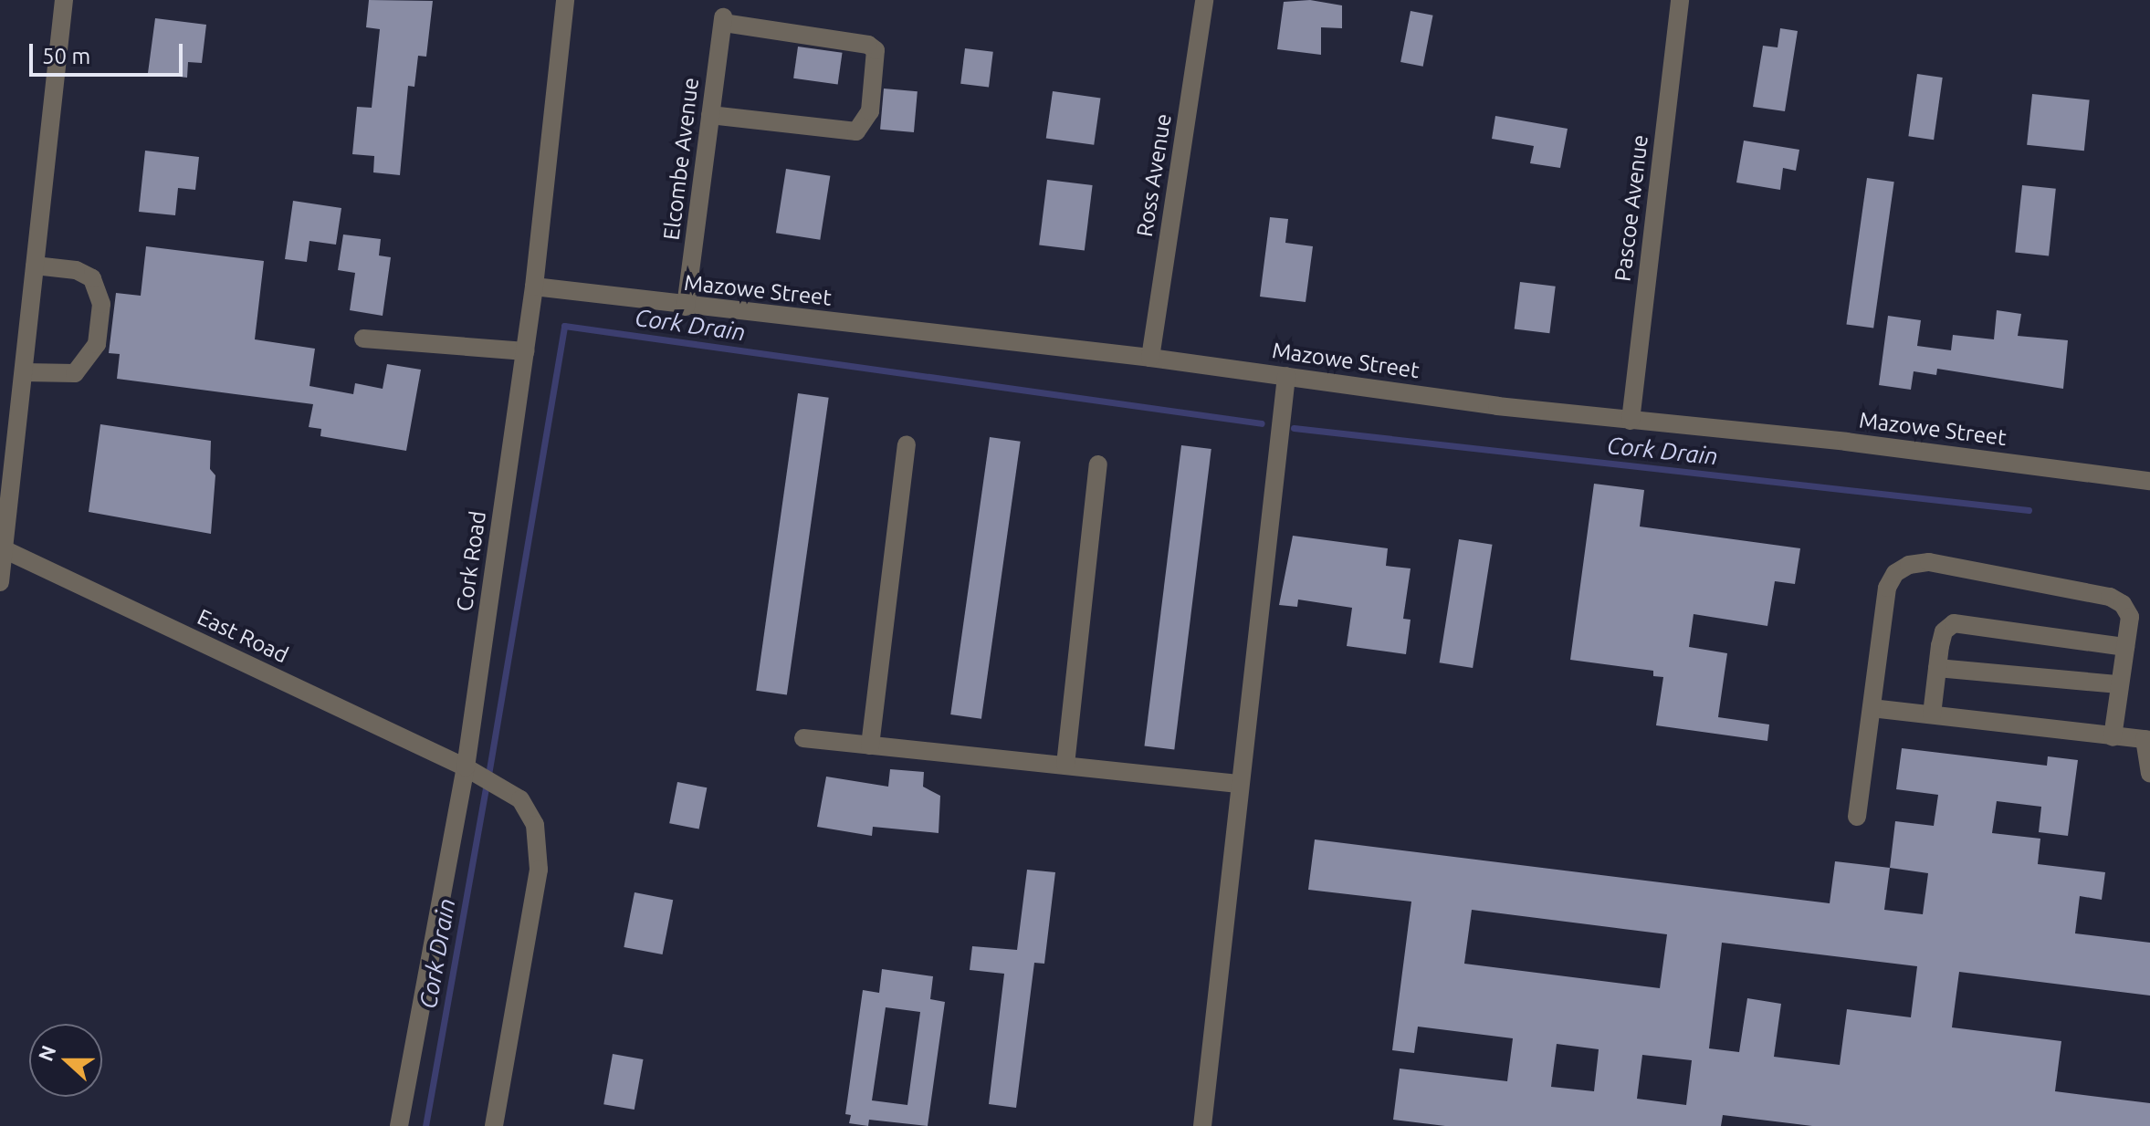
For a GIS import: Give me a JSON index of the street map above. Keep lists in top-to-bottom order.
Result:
{
  "streets": {
    "street": [
      "Elcombe Avenue",
      "Ross Avenue",
      "Pascoe Avenue",
      "Mazowe Street",
      "Cork Road",
      "East Road"
    ]
  },
  "crossings": [
    ["Elcombe Avenue", "Mazowe Street"],
    ["Ross Avenue", "Mazowe Street"],
    ["Pascoe Avenue", "Mazowe Street"],
    ["Mazowe Street", "Cork Road"],
    ["Cork Road", "East Road"]
  ],
  "water": ["Cork Drain"],
  "scale_bar": "50 m",
  "north": "left"
}
